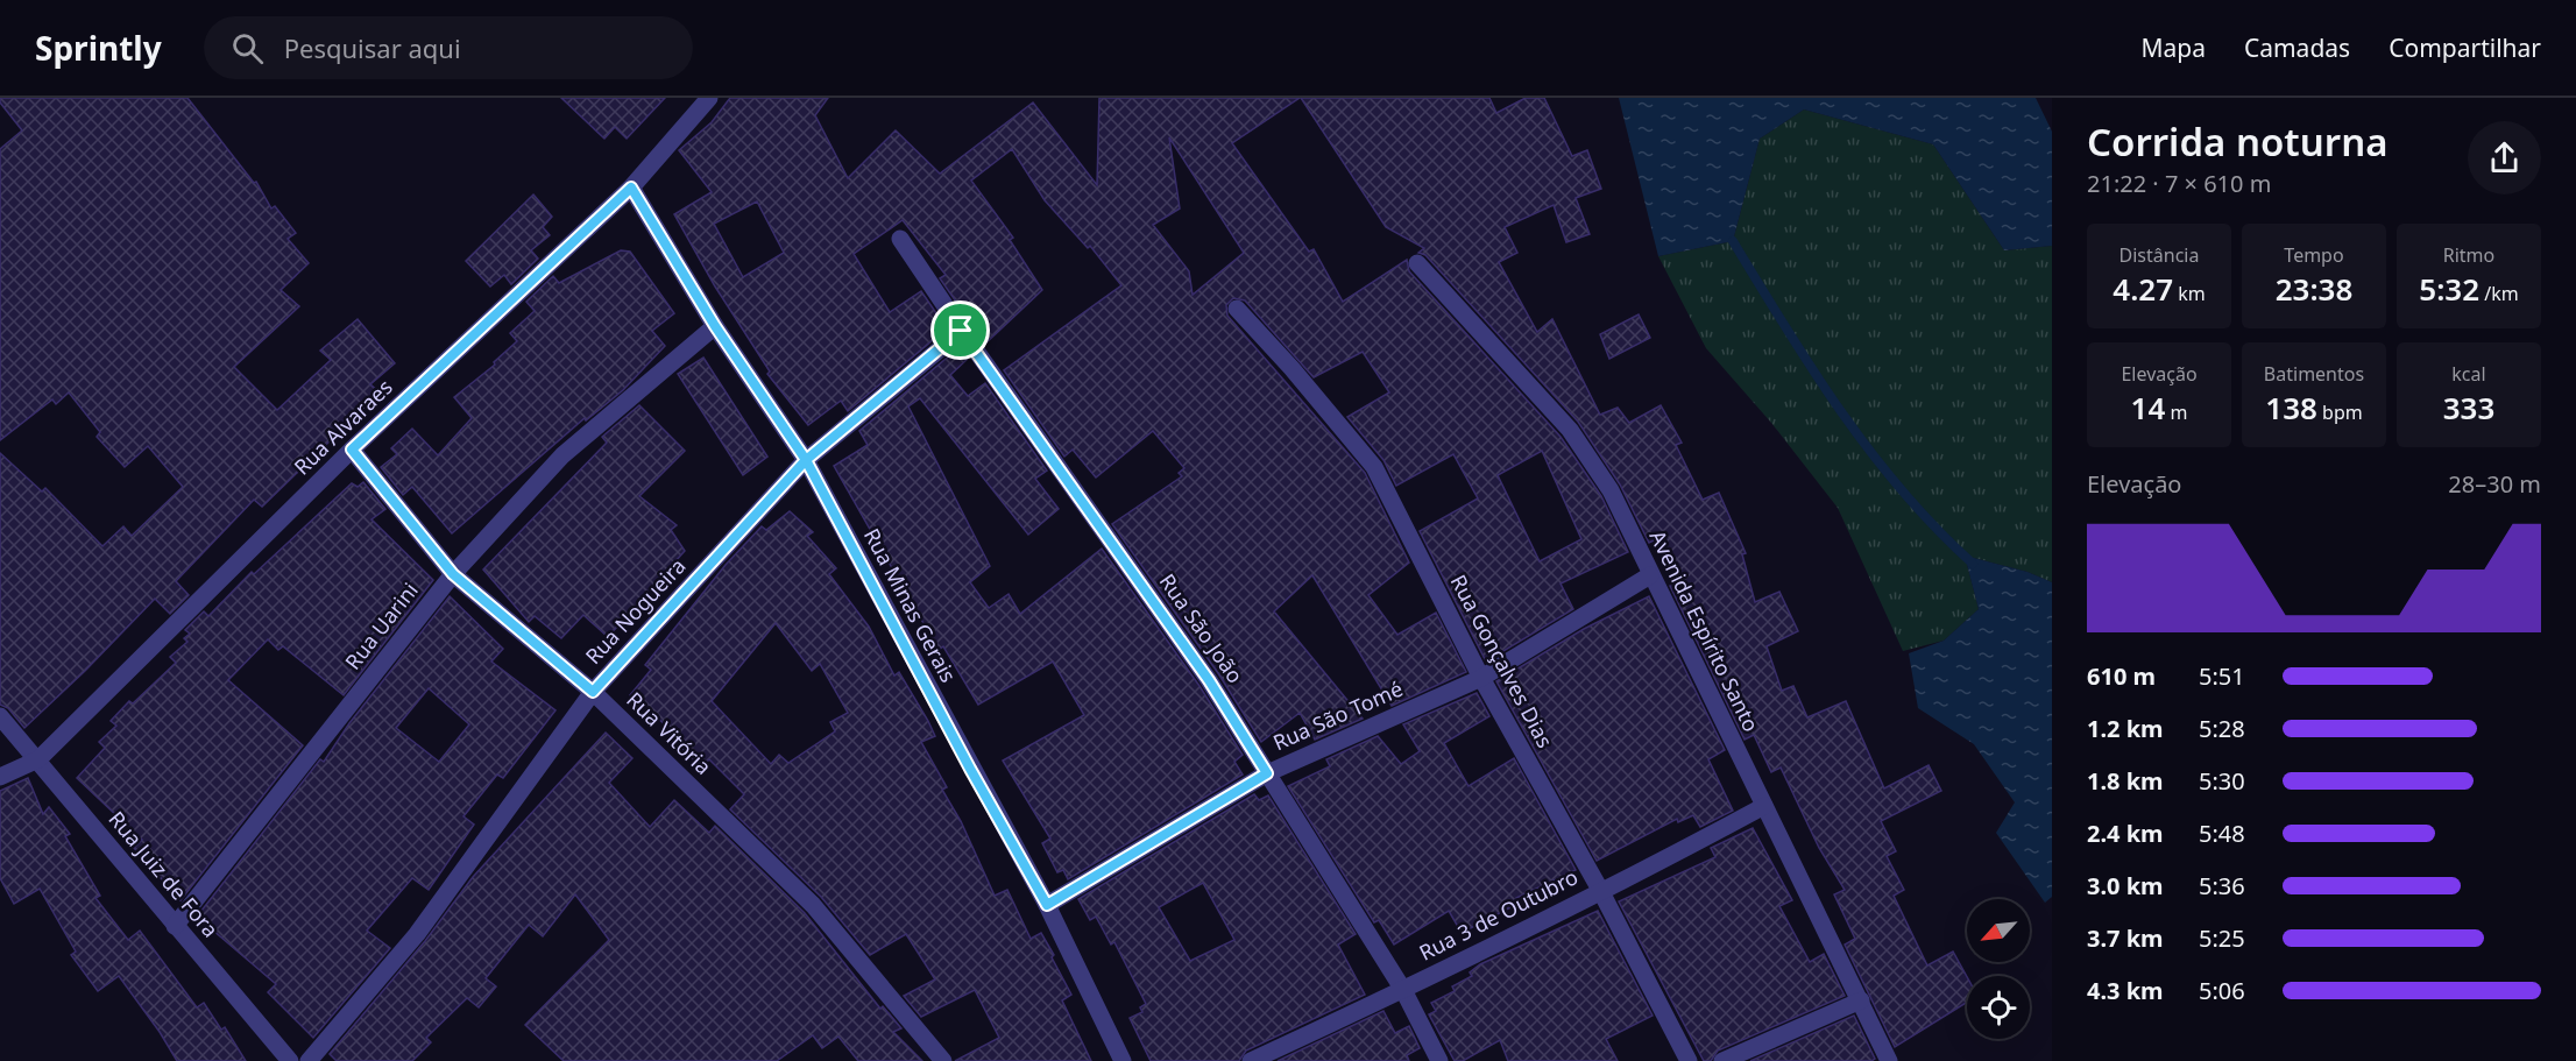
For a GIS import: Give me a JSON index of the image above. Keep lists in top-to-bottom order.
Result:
{
  "streets": {
    "street": [
      "Rua Alvaraes",
      "Rua Minas Gerais",
      "Rua Nogueira",
      "Rua Uarini",
      "Rua São João",
      "Avenida Espírito Santo",
      "Rua Gonçalves Dias",
      "Rua São Tomé",
      "Rua Vitória",
      "Rua Juiz de Fora",
      "Rua 3 de Outubro"
    ]
  },
  "crossings": [
    ["Rua Alvaraes", "Rua Minas Gerais"],
    ["Rua Alvaraes", "Rua Vitória"],
    ["Rua Alvaraes", "Rua Juiz de Fora"],
    ["Rua Minas Gerais", "Rua Nogueira"],
    ["Rua Minas Gerais", "Rua Uarini"],
    ["Rua Minas Gerais", "Rua São Tomé"],
    ["Rua Nogueira", "Rua São João"],
    ["Rua Nogueira", "Rua Vitória"],
    ["Rua Uarini", "Rua Vitória"],
    ["Rua Uarini", "Rua Juiz de Fora"],
    ["Rua São João", "Rua São Tomé"],
    ["Rua São João", "Rua 3 de Outubro"],
    ["Avenida Espírito Santo", "Rua São Tomé"],
    ["Avenida Espírito Santo", "Rua 3 de Outubro"],
    ["Rua Gonçalves Dias", "Rua São Tomé"],
    ["Rua Gonçalves Dias", "Rua 3 de Outubro"]
  ],
  "north": "bottom left",
  "page": {
    "header": "Sprintly",
    "search": "Pesquisar aqui",
    "nav": ["Mapa", "Camadas", "Compartilhar"],
    "heading": ["Corrida noturna", "21:22 · 7 × 610 m"],
    "stats": [
      ["Distância", "4.27 km"],
      ["Tempo", "23:38"],
      ["Ritmo", "5:32 /km"],
      ["Elevação", "14 m"],
      ["Batimentos", "138 bpm"],
      ["kcal", "333"]
    ],
    "chart": ["Elevação", "28–30 m"],
    "list": [
      {
        "name": "610 m",
        "note": "5:51"
      },
      {
        "name": "1.2 km",
        "note": "5:28"
      },
      {
        "name": "1.8 km",
        "note": "5:30"
      },
      {
        "name": "2.4 km",
        "note": "5:48"
      },
      {
        "name": "3.0 km",
        "note": "5:36"
      },
      {
        "name": "3.7 km",
        "note": "5:25"
      },
      {
        "name": "4.3 km",
        "note": "5:06"
      }
    ]
  }
}
